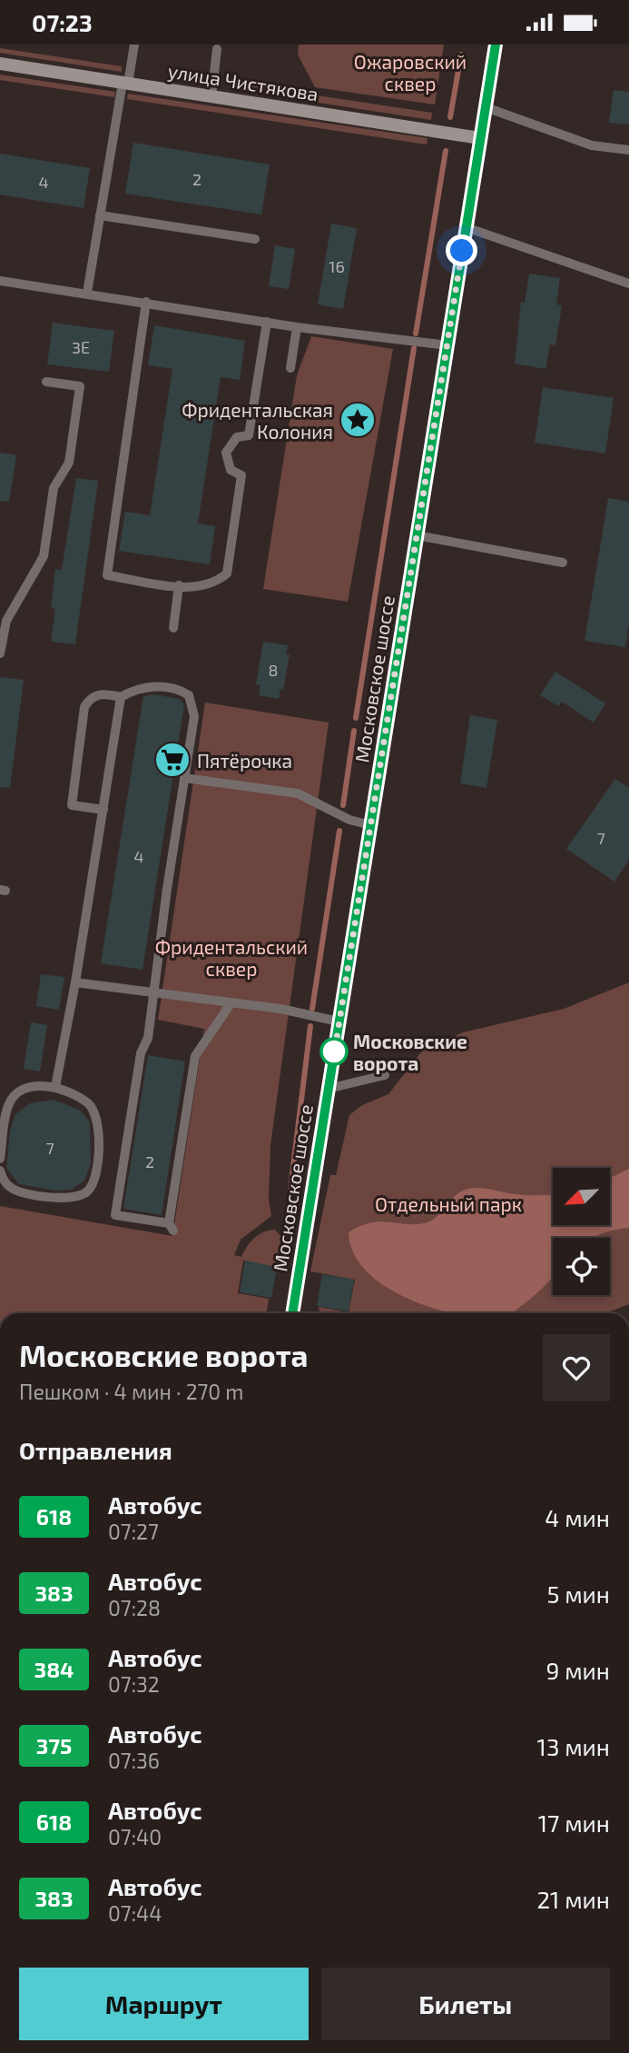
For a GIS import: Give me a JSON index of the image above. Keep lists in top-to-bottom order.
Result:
{
  "streets": {
    "main road": ["улица Чистякова", "Московское шоссе"]
  },
  "crossings": [
    ["улица Чистякова", "Московское шоссе"]
  ],
  "parks": ["Ожаровский сквер", "Фридентальский сквер", "Отдельный парк"],
  "places": {
    "place": ["Фридентальская Колония"],
    "supermarket": ["Пятёрочка"],
    "other": ["Московские ворота"]
  },
  "lines": ["bus line 618"],
  "house_numbers": [
    "2",
    "4",
    "16",
    "3Е",
    "8",
    "7",
    "4",
    "7",
    "2"
  ],
  "north": "bottom left",
  "page": {
    "status": "07:23",
    "heading": [
      ["Московские ворота", "Пешком · 4 мин · 270 m"],
      "Отправления"
    ],
    "list": [
      {
        "mark": "618",
        "name": "Автобус",
        "note": "07:27",
        "value": "4 мин"
      },
      {
        "mark": "383",
        "name": "Автобус",
        "note": "07:28",
        "value": "5 мин"
      },
      {
        "mark": "384",
        "name": "Автобус",
        "note": "07:32",
        "value": "9 мин"
      },
      {
        "mark": "375",
        "name": "Автобус",
        "note": "07:36",
        "value": "13 мин"
      },
      {
        "mark": "618",
        "name": "Автобус",
        "note": "07:40",
        "value": "17 мин"
      },
      {
        "mark": "383",
        "name": "Автобус",
        "note": "07:44",
        "value": "21 мин"
      }
    ],
    "buttons": ["Маршрут", "Билеты"]
  }
}
